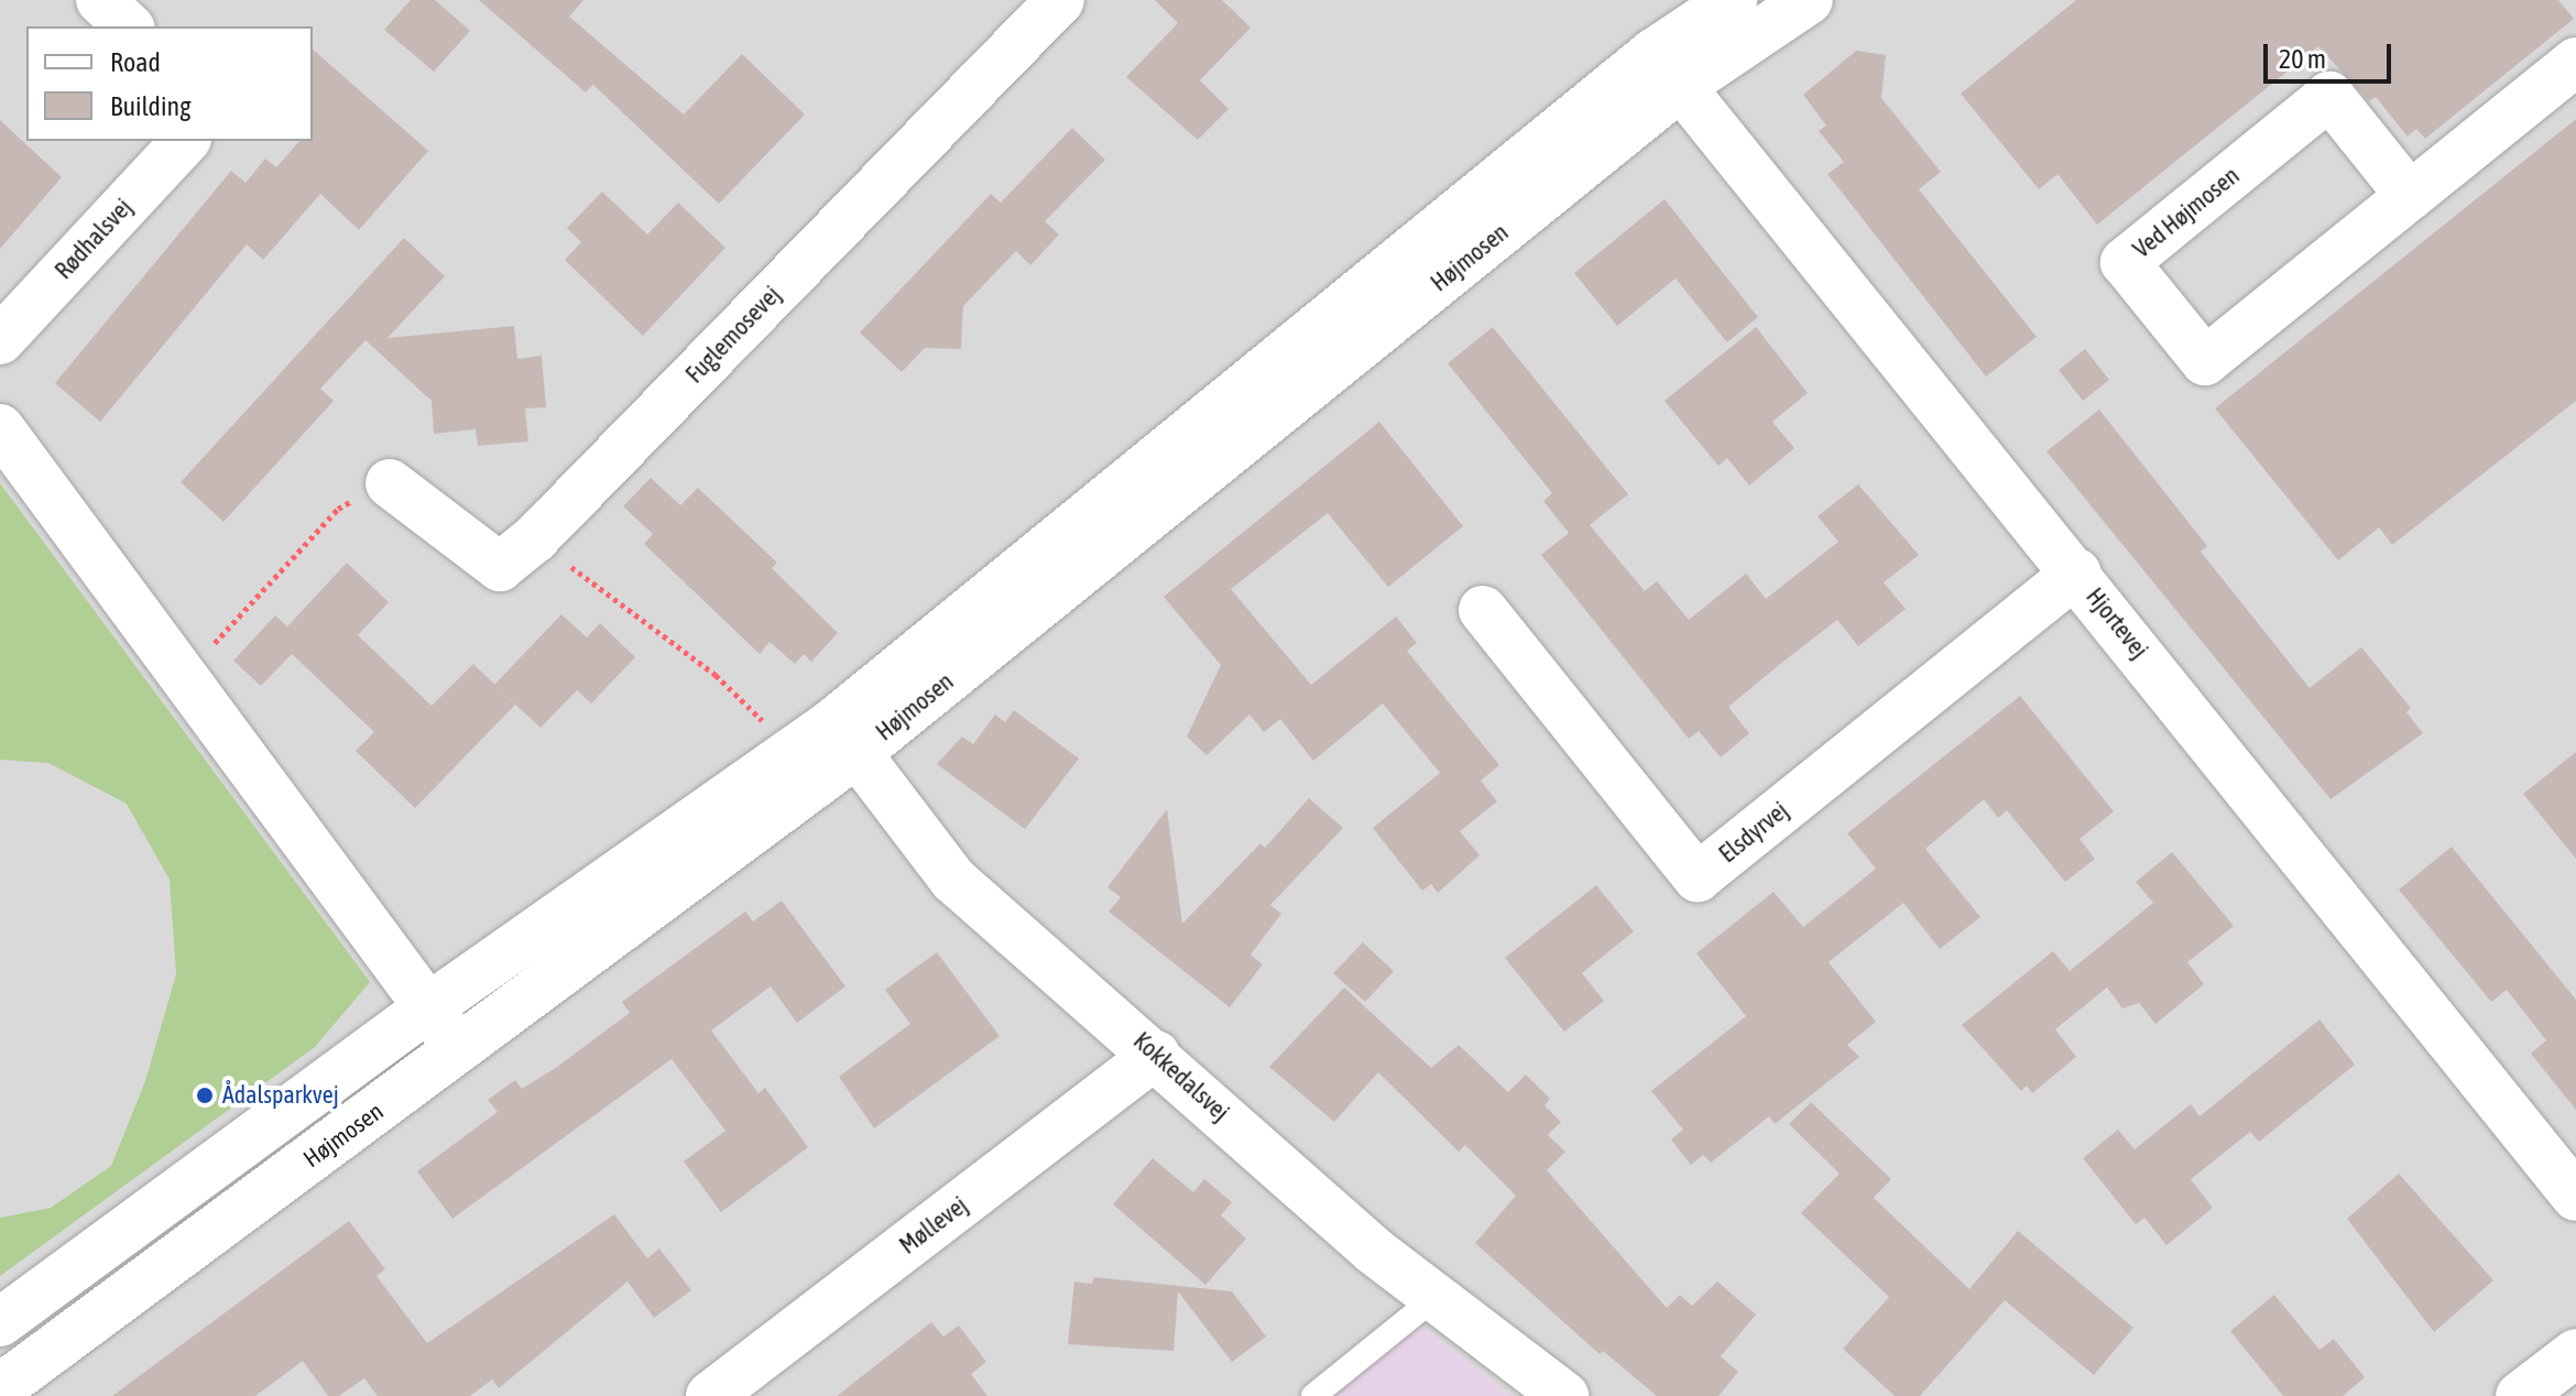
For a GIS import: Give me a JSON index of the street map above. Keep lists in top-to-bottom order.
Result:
{
  "streets": {
    "street": [
      "Ved Højmosen",
      "Rødhalsvej",
      "Højmosen",
      "Fuglemosevej",
      "Hjortevej",
      "Elsdyrvej",
      "Kokkedalsvej",
      "Møllevej"
    ]
  },
  "crossings": [
    ["Højmosen", "Hjortevej"],
    ["Højmosen", "Kokkedalsvej"],
    ["Hjortevej", "Elsdyrvej"],
    ["Kokkedalsvej", "Møllevej"]
  ],
  "places": ["Ådalsparkvej"],
  "legend": ["Road", "Building"],
  "scale_bar": "20 m"
}
